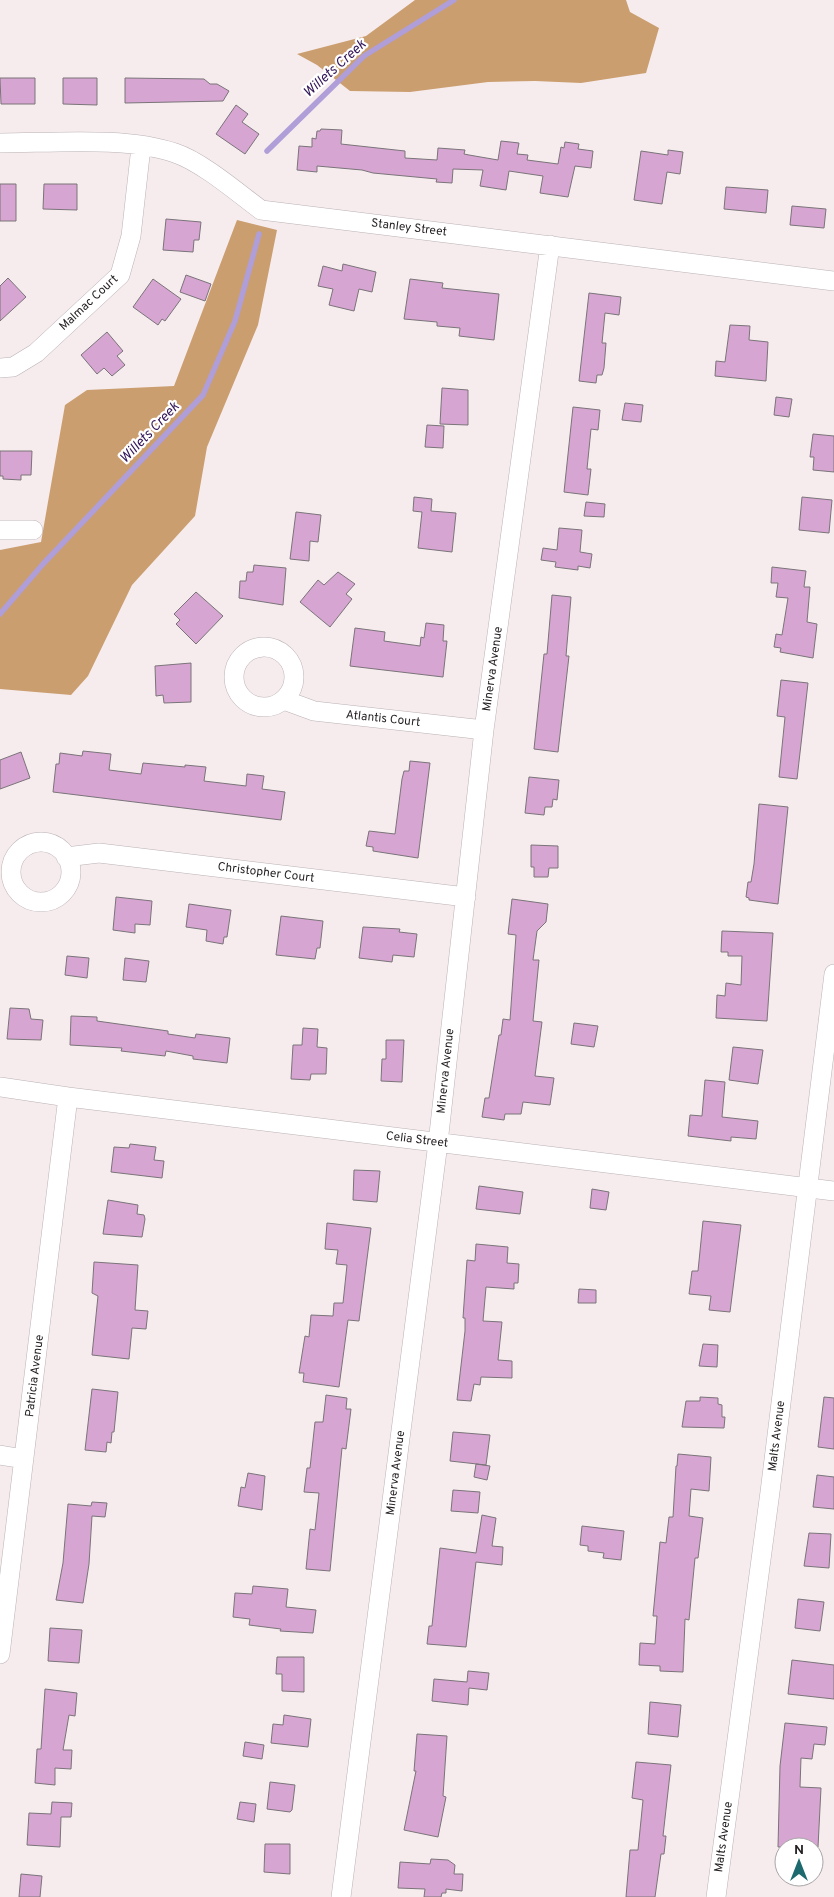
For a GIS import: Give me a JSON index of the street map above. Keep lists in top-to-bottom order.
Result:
{
  "streets": {
    "street": [
      "Stanley Street",
      "Malmac Court",
      "Minerva Avenue",
      "Atlantis Court",
      "Christopher Court",
      "Celia Street",
      "Patricia Avenue",
      "Malts Avenue"
    ]
  },
  "crossings": [
    ["Stanley Street", "Malmac Court"],
    ["Stanley Street", "Minerva Avenue"],
    ["Minerva Avenue", "Atlantis Court"],
    ["Minerva Avenue", "Christopher Court"],
    ["Minerva Avenue", "Celia Street"],
    ["Celia Street", "Patricia Avenue"],
    ["Celia Street", "Malts Avenue"]
  ],
  "water": ["Willets Creek"],
  "north": "top"
}
